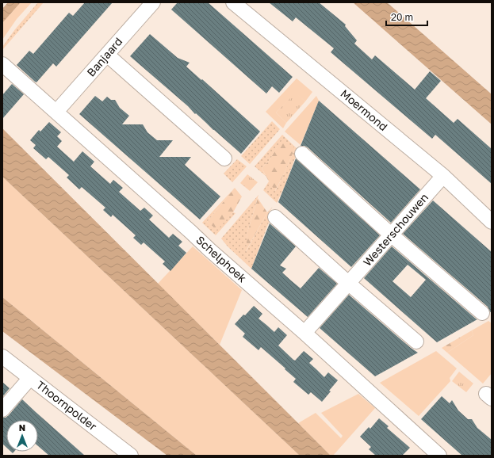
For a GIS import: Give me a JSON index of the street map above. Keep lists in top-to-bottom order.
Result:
{
  "streets": {
    "street": [
      "Banjaard",
      "Moermond",
      "Westerschouwen",
      "Schelphoek",
      "Thoornpolder"
    ]
  },
  "crossings": [
    ["Banjaard", "Schelphoek"],
    ["Moermond", "Westerschouwen"],
    ["Westerschouwen", "Schelphoek"]
  ],
  "scale_bar": "20 m",
  "north": "top"
}
